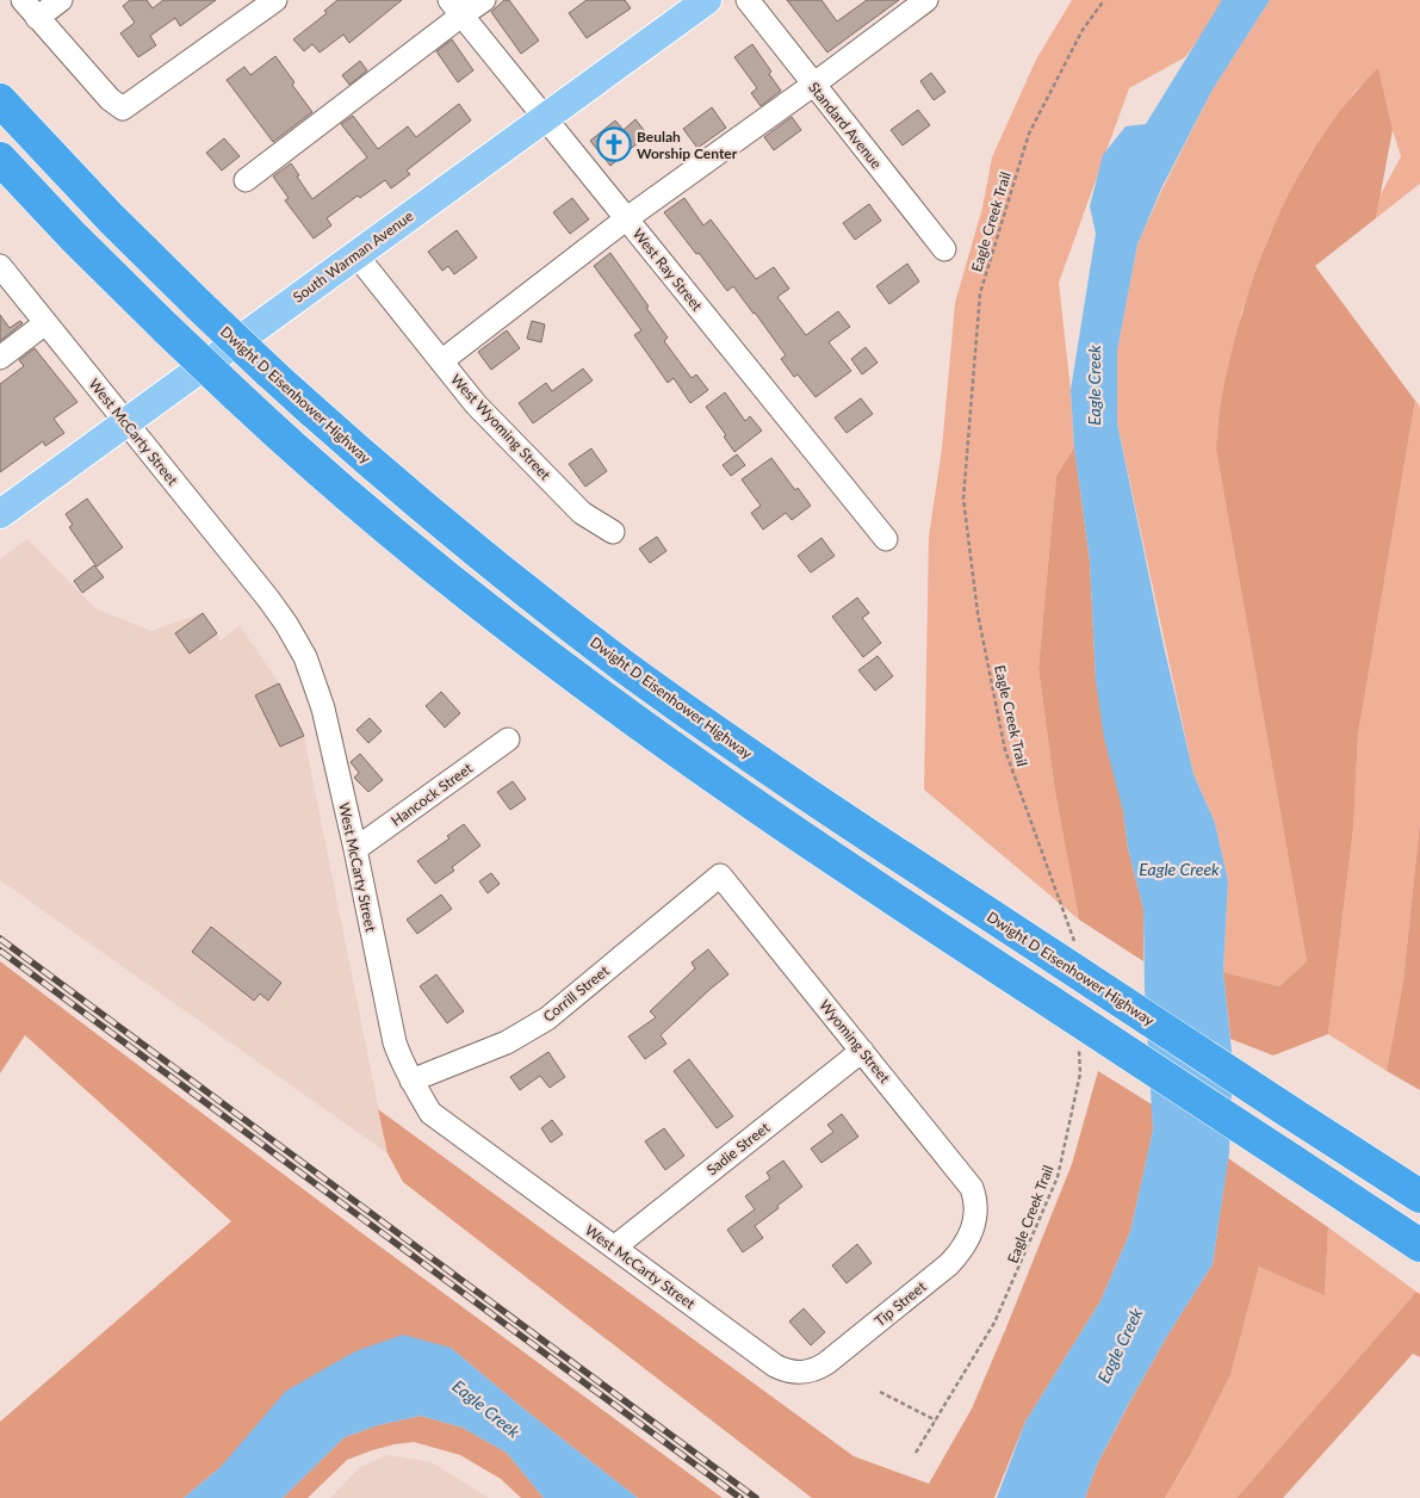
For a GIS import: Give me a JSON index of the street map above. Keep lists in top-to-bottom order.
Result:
{
  "streets": {
    "highway": ["Dwight D Eisenhower Highway"],
    "main road": ["South Warman Avenue"],
    "street": [
      "Standard Avenue",
      "West Ray Street",
      "West Wyoming Street",
      "West McCarty Street",
      "Hancock Street",
      "Corrill Street",
      "Wyoming Street",
      "Sadie Street",
      "Tip Street"
    ],
    "path": ["Eagle Creek Trail"]
  },
  "crossings": [
    ["Eagle Creek Trail", "Dwight D Eisenhower Highway"],
    ["South Warman Avenue", "West Ray Street"],
    ["South Warman Avenue", "West Wyoming Street"],
    ["South Warman Avenue", "West McCarty Street"],
    ["West McCarty Street", "Hancock Street"],
    ["West McCarty Street", "Corrill Street"],
    ["West McCarty Street", "Sadie Street"],
    ["West McCarty Street", "Tip Street"],
    ["Corrill Street", "Wyoming Street"],
    ["Wyoming Street", "Sadie Street"],
    ["Wyoming Street", "Tip Street"]
  ],
  "water": ["Eagle Creek"],
  "places": {
    "church": ["Beulah Worship Center"]
  }
}
